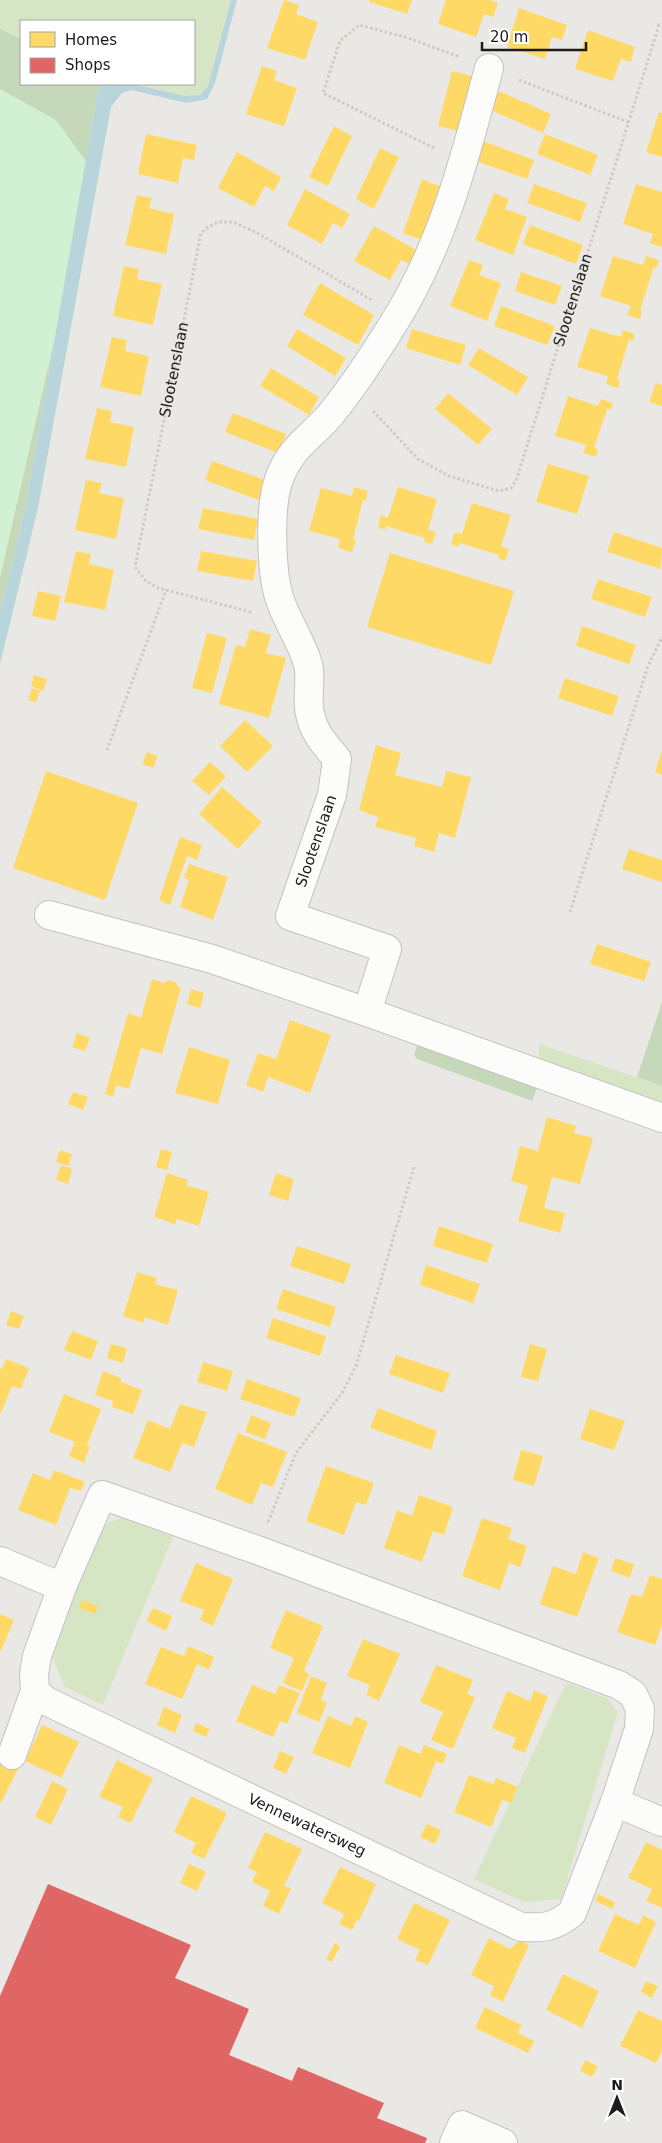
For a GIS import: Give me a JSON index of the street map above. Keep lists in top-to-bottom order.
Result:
{
  "streets": {
    "street": ["Slootenslaan", "Vennewatersweg"]
  },
  "legend": ["Homes", "Shops"],
  "scale_bar": "20 m",
  "north": "top"
}
